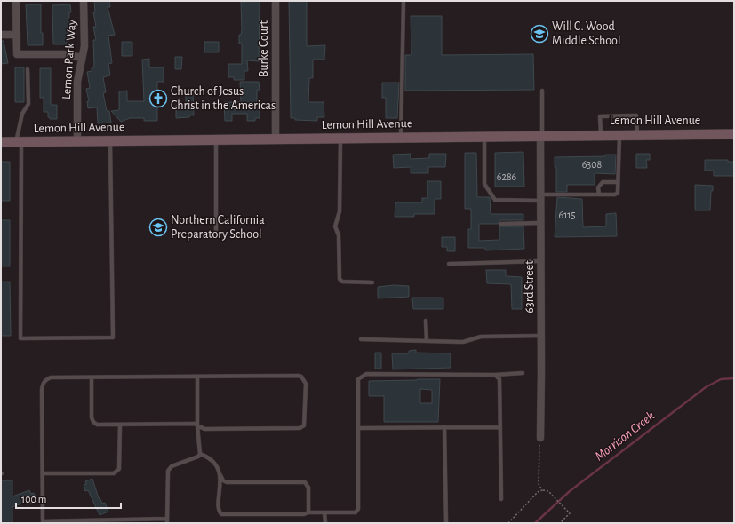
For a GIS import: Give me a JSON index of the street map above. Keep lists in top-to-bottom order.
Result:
{
  "streets": {
    "street": [
      "Burke Court",
      "Lemon Park Way",
      "Lemon Hill Avenue",
      "63rd Street"
    ]
  },
  "crossings": [
    ["Burke Court", "Lemon Hill Avenue"],
    ["Lemon Park Way", "Lemon Hill Avenue"],
    ["Lemon Hill Avenue", "63rd Street"]
  ],
  "water": ["Morrison Creek"],
  "places": {
    "school or university": ["Will C. Wood Middle School", "Northern California Preparatory School"],
    "church": ["Church of Jesus Christ in the Americas"]
  },
  "house_numbers": ["6308", "6286", "6115"],
  "scale_bar": "100 m"
}
